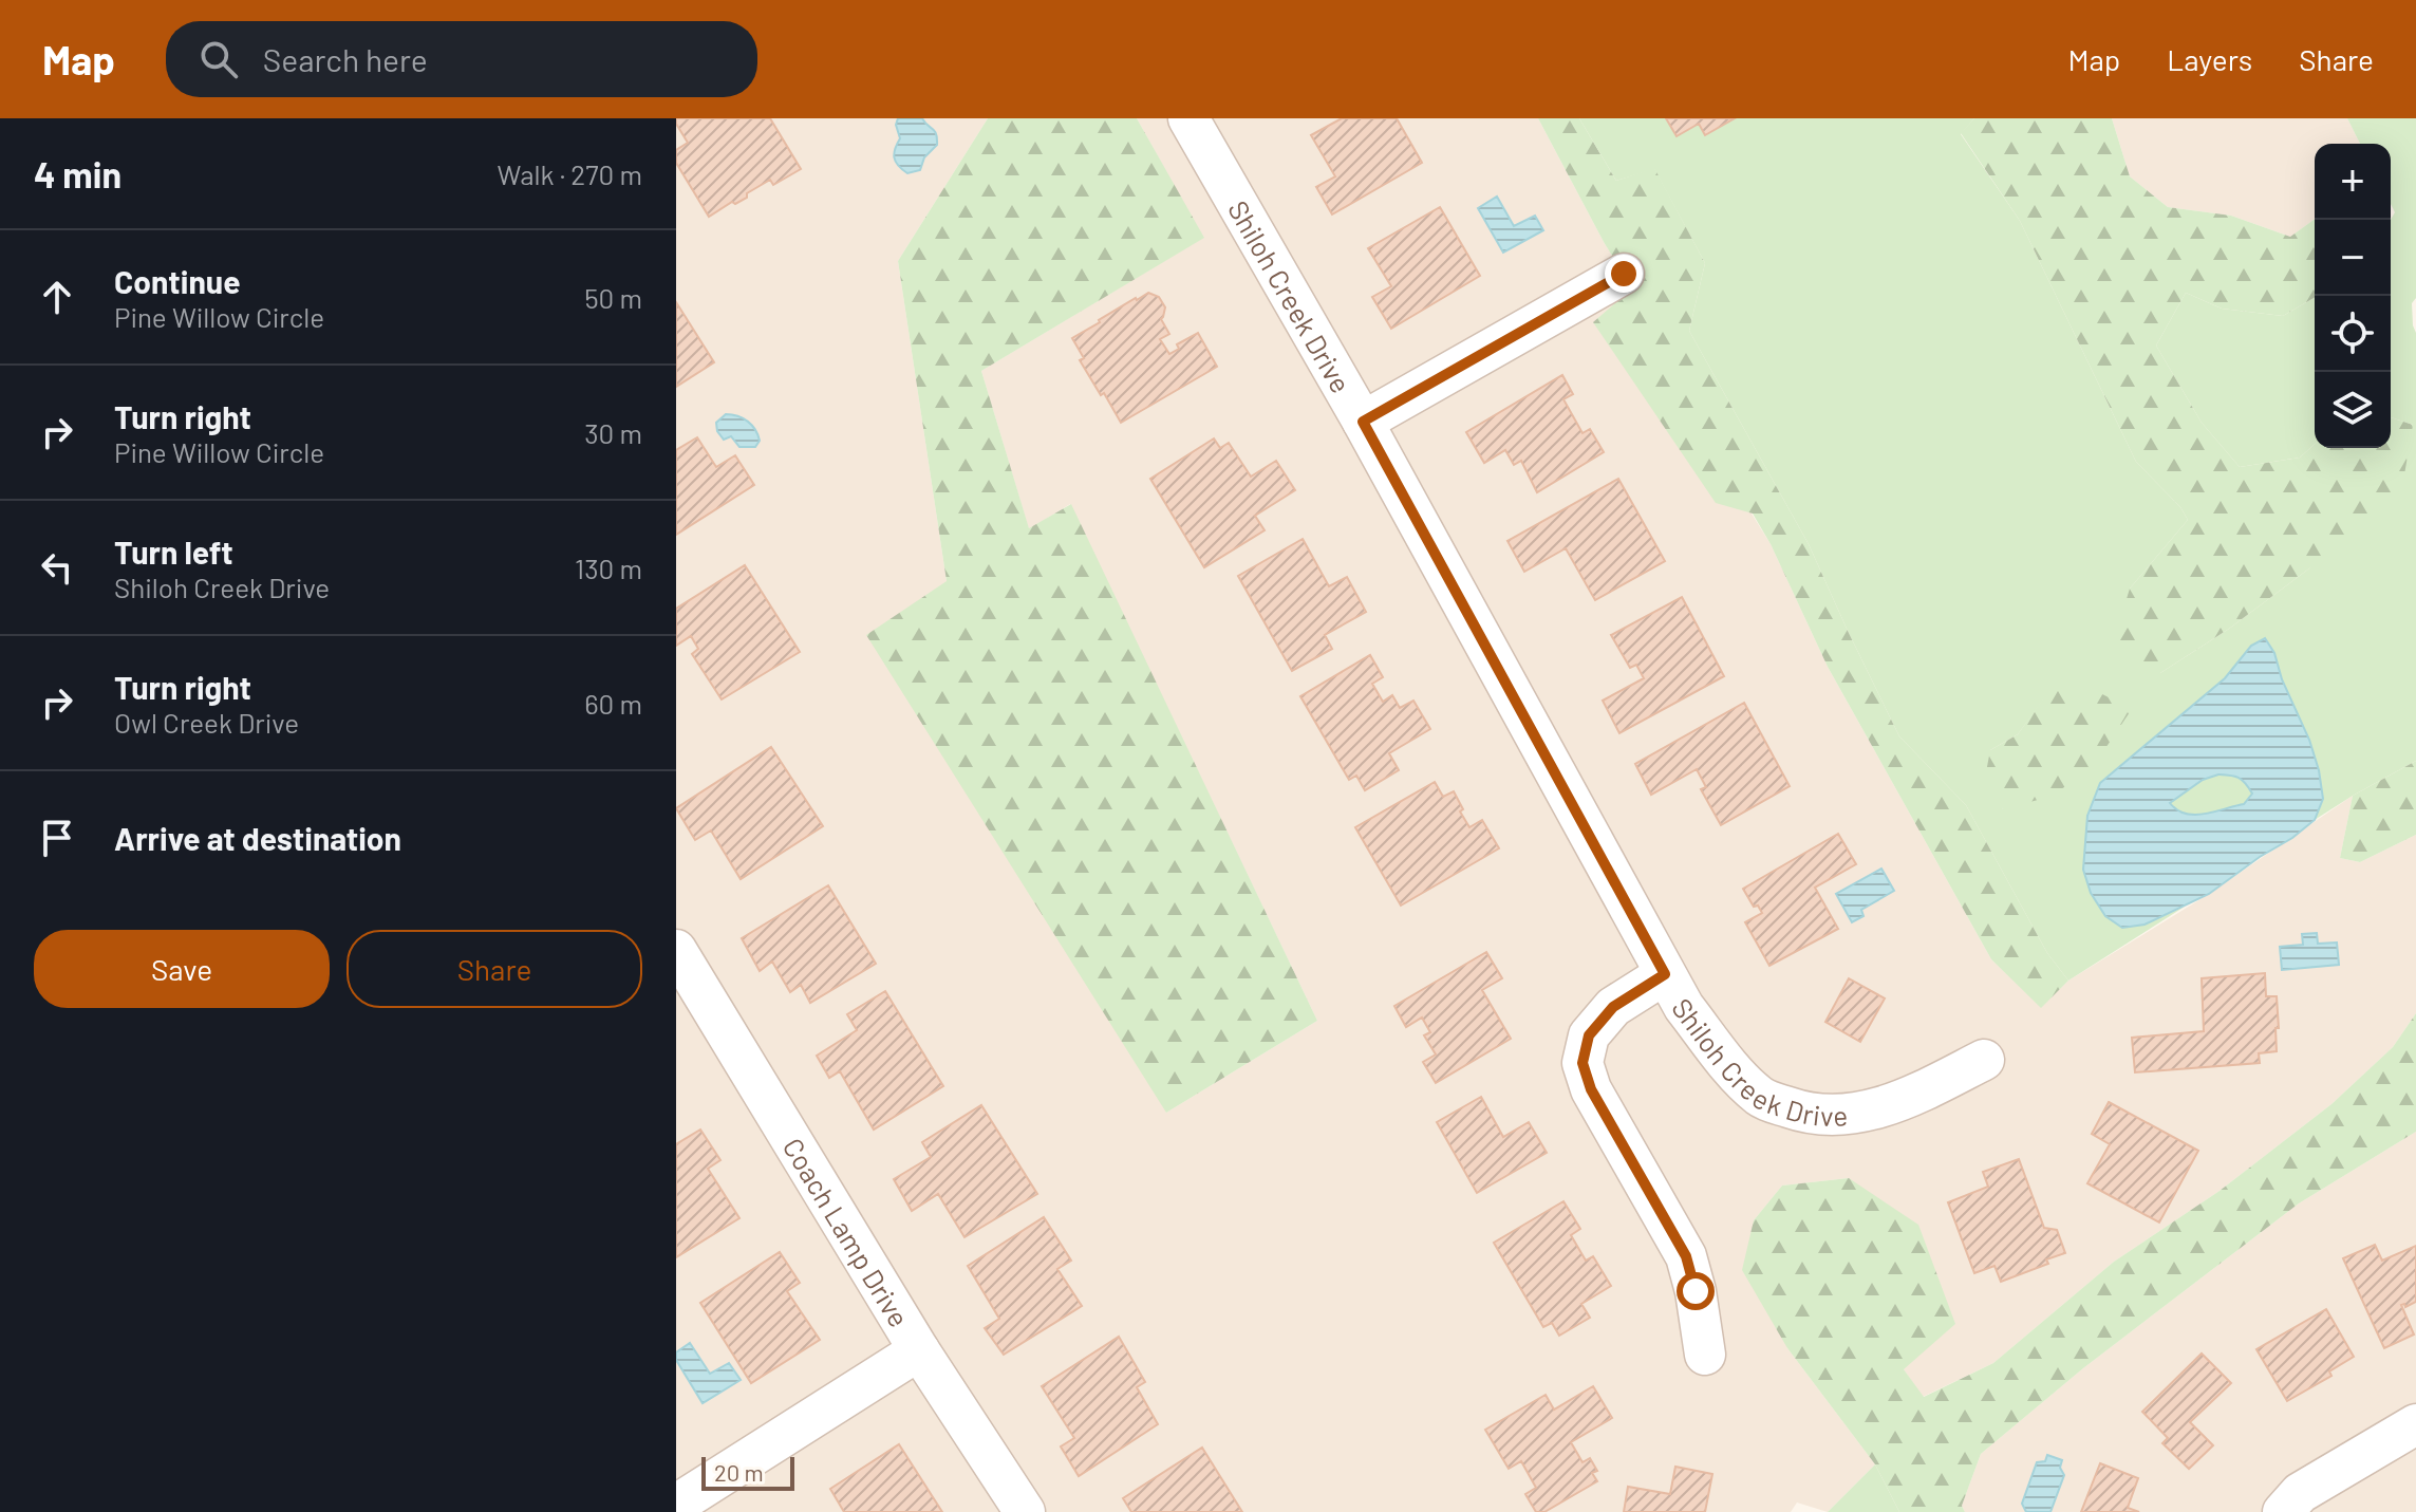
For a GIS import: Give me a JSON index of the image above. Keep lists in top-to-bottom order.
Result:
{
  "streets": {
    "street": ["Shiloh Creek Drive", "Coach Lamp Drive"]
  },
  "scale_bar": "20 m",
  "page": {
    "header": "Map",
    "search": "Search here",
    "nav": ["Map", "Layers", "Share"],
    "heading": ["4 min", "Walk · 270 m"],
    "map_buttons": ["+", "−"],
    "list": [
      ["Continue", "Pine Willow Circle", "50 m"],
      ["Turn right", "Pine Willow Circle", "30 m"],
      ["Turn left", "Shiloh Creek Drive", "130 m"],
      ["Turn right", "Owl Creek Drive", "60 m"],
      "Arrive at destination"
    ],
    "buttons": ["Save", "Share"],
    "scale": "20 m"
  }
}
